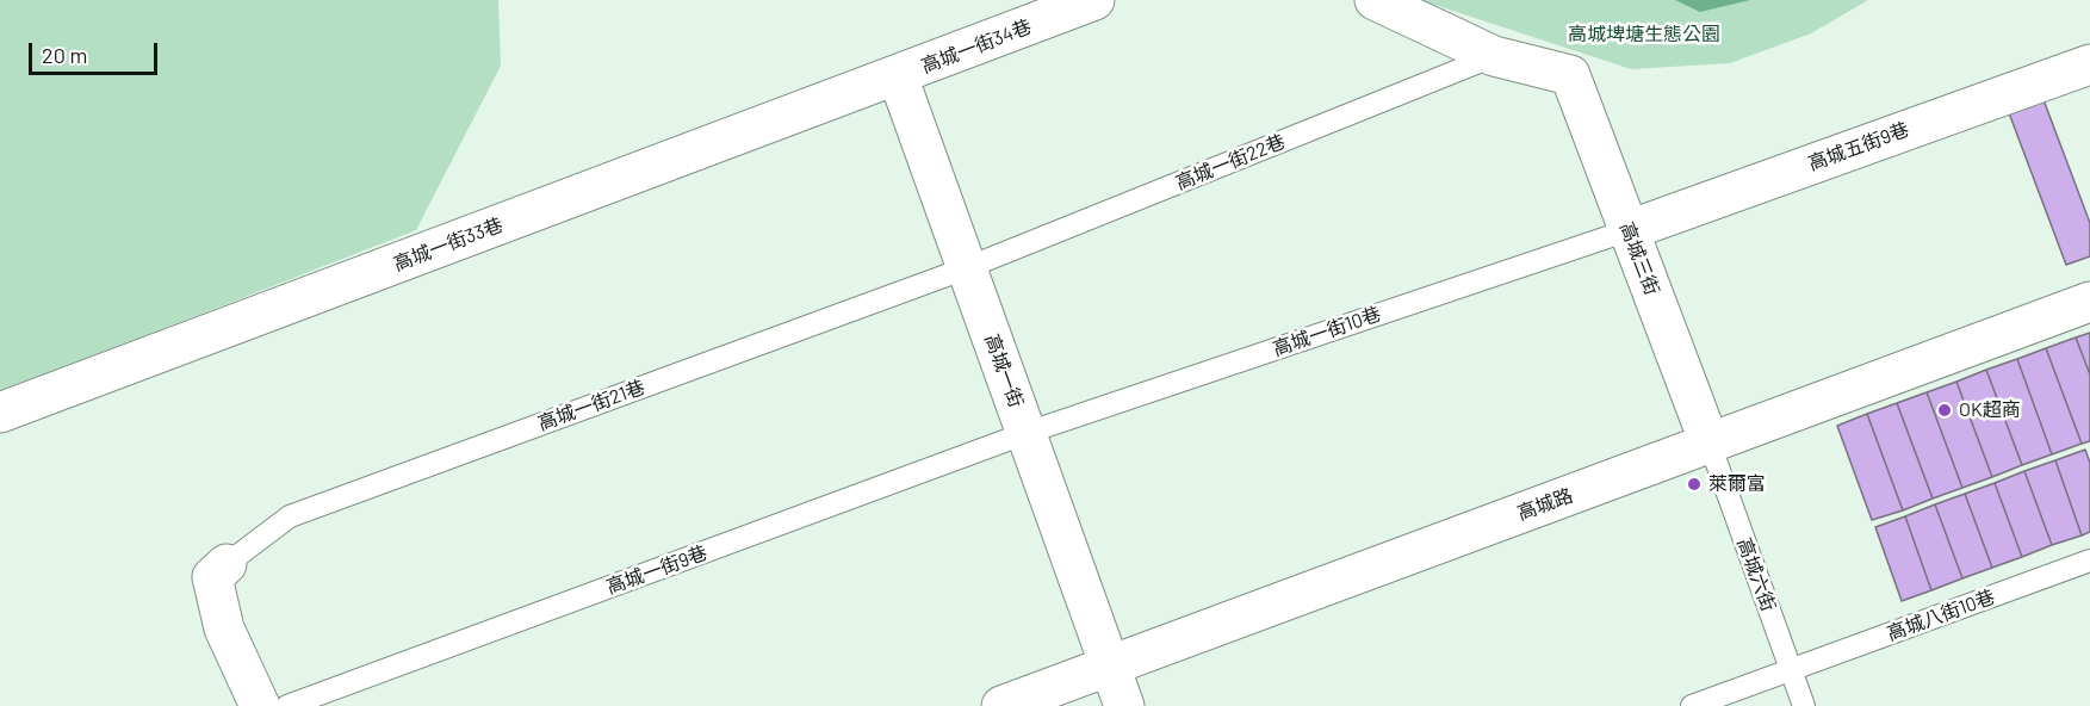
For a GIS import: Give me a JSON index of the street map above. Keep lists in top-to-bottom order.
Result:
{
  "streets": {
    "street": [
      "高城一街34巷",
      "高城五街9巷",
      "高城一街33巷",
      "高城三街",
      "高城一街",
      "高城路"
    ],
    "lane": [
      "高城一街22巷",
      "高城一街10巷",
      "高城一街21巷",
      "高城一街9巷",
      "高城六街",
      "高城八街10巷"
    ]
  },
  "crossings": [
    ["高城一街34巷", "高城一街33巷"],
    ["高城一街34巷", "高城一街"],
    ["高城五街9巷", "高城三街"],
    ["高城五街9巷", "高城一街10巷"],
    ["高城一街22巷", "高城三街"],
    ["高城一街22巷", "高城一街"],
    ["高城一街22巷", "高城一街21巷"],
    ["高城一街33巷", "高城一街"],
    ["高城三街", "高城一街10巷"],
    ["高城三街", "高城路"],
    ["高城三街", "高城六街"],
    ["高城一街10巷", "高城一街"],
    ["高城一街10巷", "高城一街9巷"],
    ["高城一街", "高城一街21巷"],
    ["高城一街", "高城路"],
    ["高城一街", "高城一街9巷"],
    ["高城路", "高城六街"],
    ["高城六街", "高城八街10巷"]
  ],
  "parks": ["高城埤塘生態公園"],
  "places": ["OK超商", "萊爾富"],
  "scale_bar": "20 m"
}
